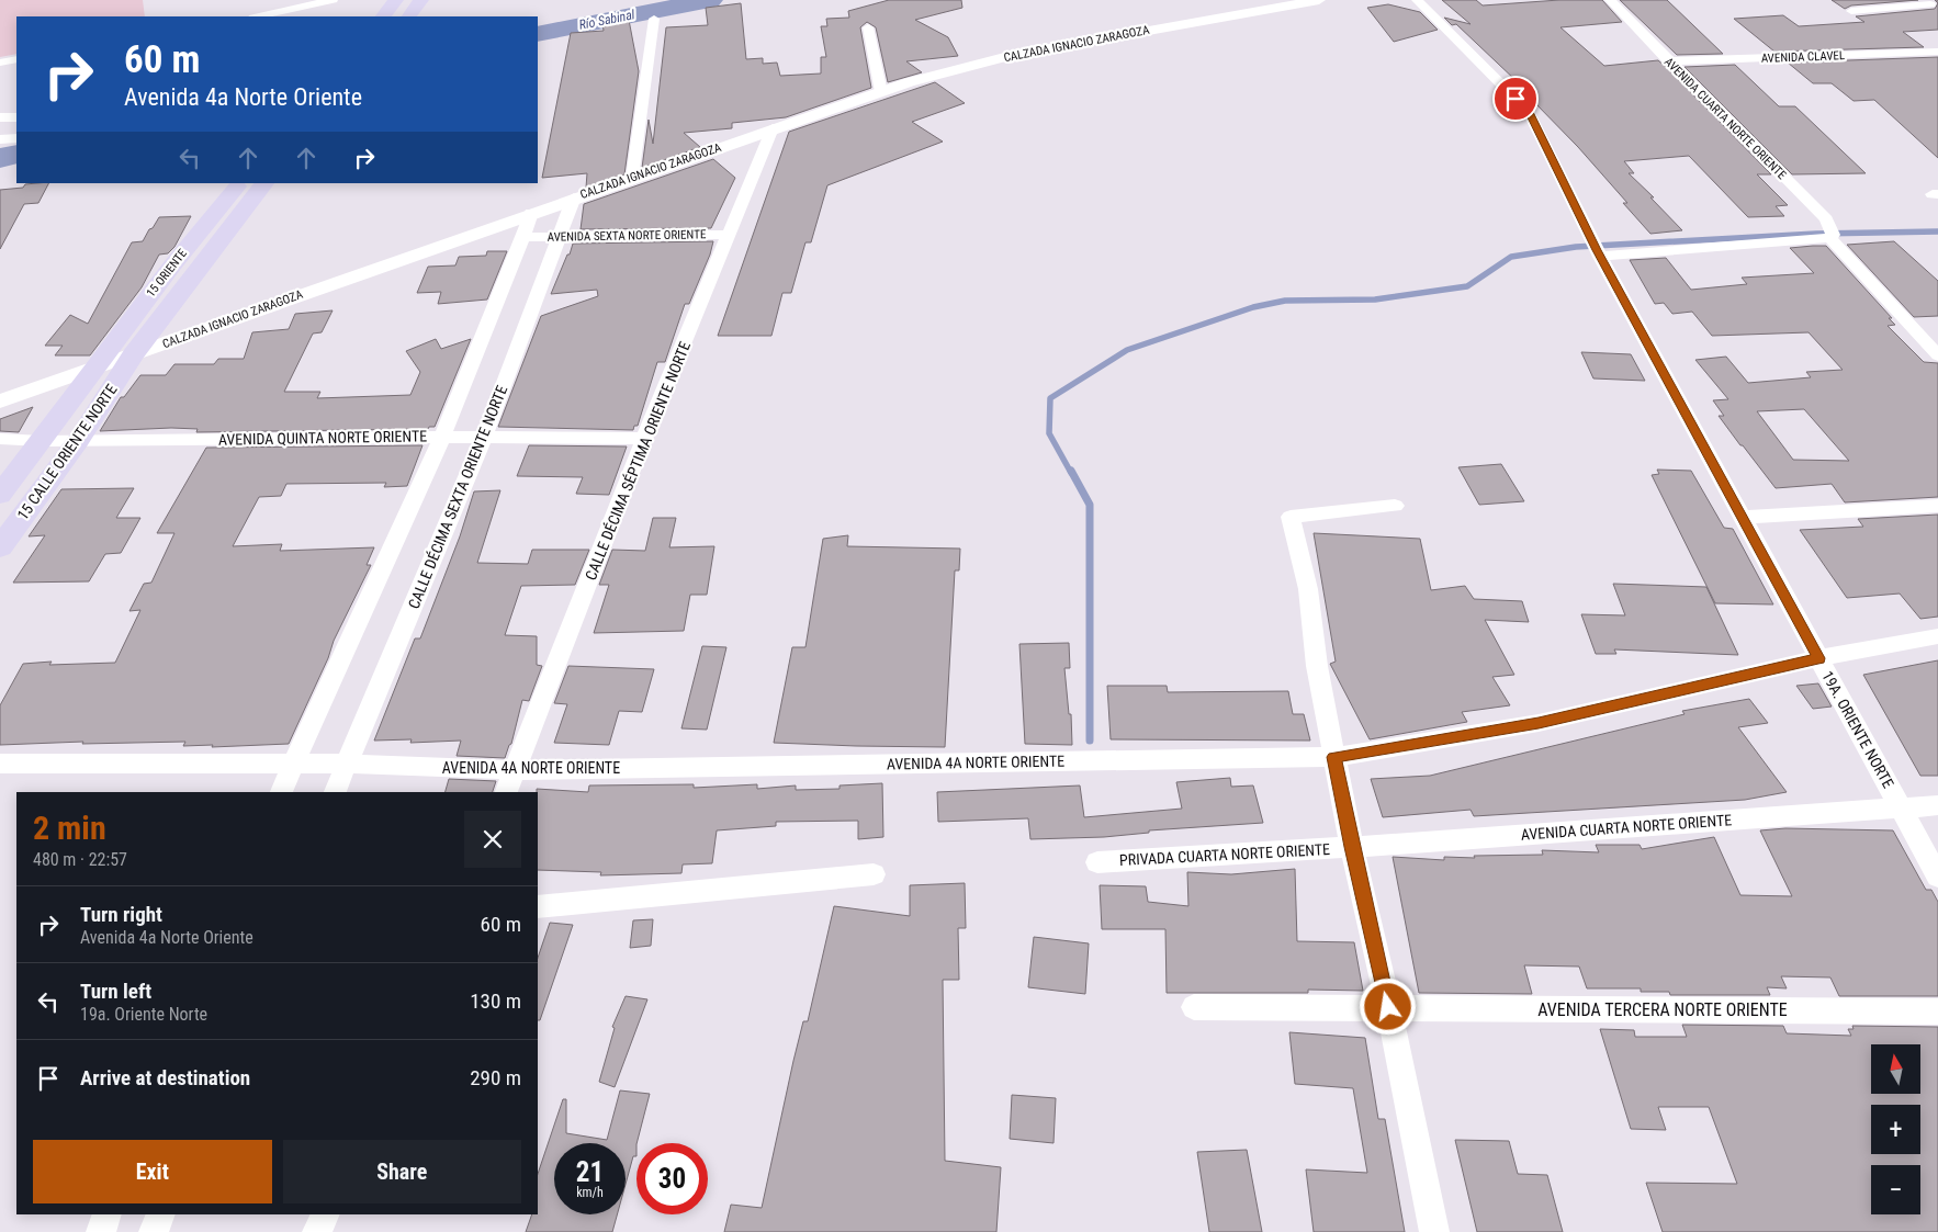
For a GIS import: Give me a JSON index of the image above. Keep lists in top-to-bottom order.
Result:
{
  "streets": {
    "main road": ["15 ORIENTE", "15 CALLE ORIENTE NORTE"],
    "street": [
      "CALZADA IGNACIO ZARAGOZA",
      "AVENIDA CLAVEL",
      "AVENIDA CUARTA NORTE ORIENTE",
      "AVENIDA SEXTA NORTE ORIENTE",
      "AVENIDA QUINTA NORTE ORIENTE",
      "CALLE DÉCIMA SÉPTIMA ORIENTE NORTE",
      "CALLE DÉCIMA SEXTA ORIENTE NORTE",
      "19A. ORIENTE NORTE",
      "AVENIDA 4A NORTE ORIENTE",
      "PRIVADA CUARTA NORTE ORIENTE",
      "AVENIDA TERCERA NORTE ORIENTE"
    ]
  },
  "crossings": [
    ["CALZADA IGNACIO ZARAGOZA", "15 ORIENTE"],
    ["CALZADA IGNACIO ZARAGOZA", "15 CALLE ORIENTE NORTE"],
    ["CALZADA IGNACIO ZARAGOZA", "CALLE DÉCIMA SÉPTIMA ORIENTE NORTE"],
    ["CALZADA IGNACIO ZARAGOZA", "CALLE DÉCIMA SEXTA ORIENTE NORTE"],
    ["AVENIDA CLAVEL", "AVENIDA CUARTA NORTE ORIENTE"],
    ["AVENIDA CUARTA NORTE ORIENTE", "19A. ORIENTE NORTE"],
    ["AVENIDA CUARTA NORTE ORIENTE", "PRIVADA CUARTA NORTE ORIENTE"],
    ["AVENIDA SEXTA NORTE ORIENTE", "CALLE DÉCIMA SÉPTIMA ORIENTE NORTE"],
    ["AVENIDA SEXTA NORTE ORIENTE", "CALLE DÉCIMA SEXTA ORIENTE NORTE"],
    ["15 ORIENTE", "15 CALLE ORIENTE NORTE"],
    ["AVENIDA QUINTA NORTE ORIENTE", "15 CALLE ORIENTE NORTE"],
    ["AVENIDA QUINTA NORTE ORIENTE", "CALLE DÉCIMA SÉPTIMA ORIENTE NORTE"],
    ["AVENIDA QUINTA NORTE ORIENTE", "CALLE DÉCIMA SEXTA ORIENTE NORTE"],
    ["CALLE DÉCIMA SÉPTIMA ORIENTE NORTE", "AVENIDA 4A NORTE ORIENTE"],
    ["CALLE DÉCIMA SEXTA ORIENTE NORTE", "AVENIDA 4A NORTE ORIENTE"],
    ["19A. ORIENTE NORTE", "AVENIDA 4A NORTE ORIENTE"]
  ],
  "water": ["Río Sabinal"],
  "north": "top",
  "page": {
    "turn": ["60 m", "Avenida 4a Norte Oriente"],
    "heading": ["2 min", "480 m · 22:57"],
    "list": [
      {
        "name": "Turn right",
        "note": "Avenida 4a Norte Oriente",
        "value": "60 m"
      },
      {
        "name": "Turn left",
        "note": "19a. Oriente Norte",
        "value": "130 m"
      },
      {
        "name": "Arrive at destination",
        "value": "290 m"
      }
    ],
    "map_buttons": ["+", "−"],
    "buttons": ["Exit", "Share"],
    "speed": "21 km/h",
    "limit": "30"
  }
}
